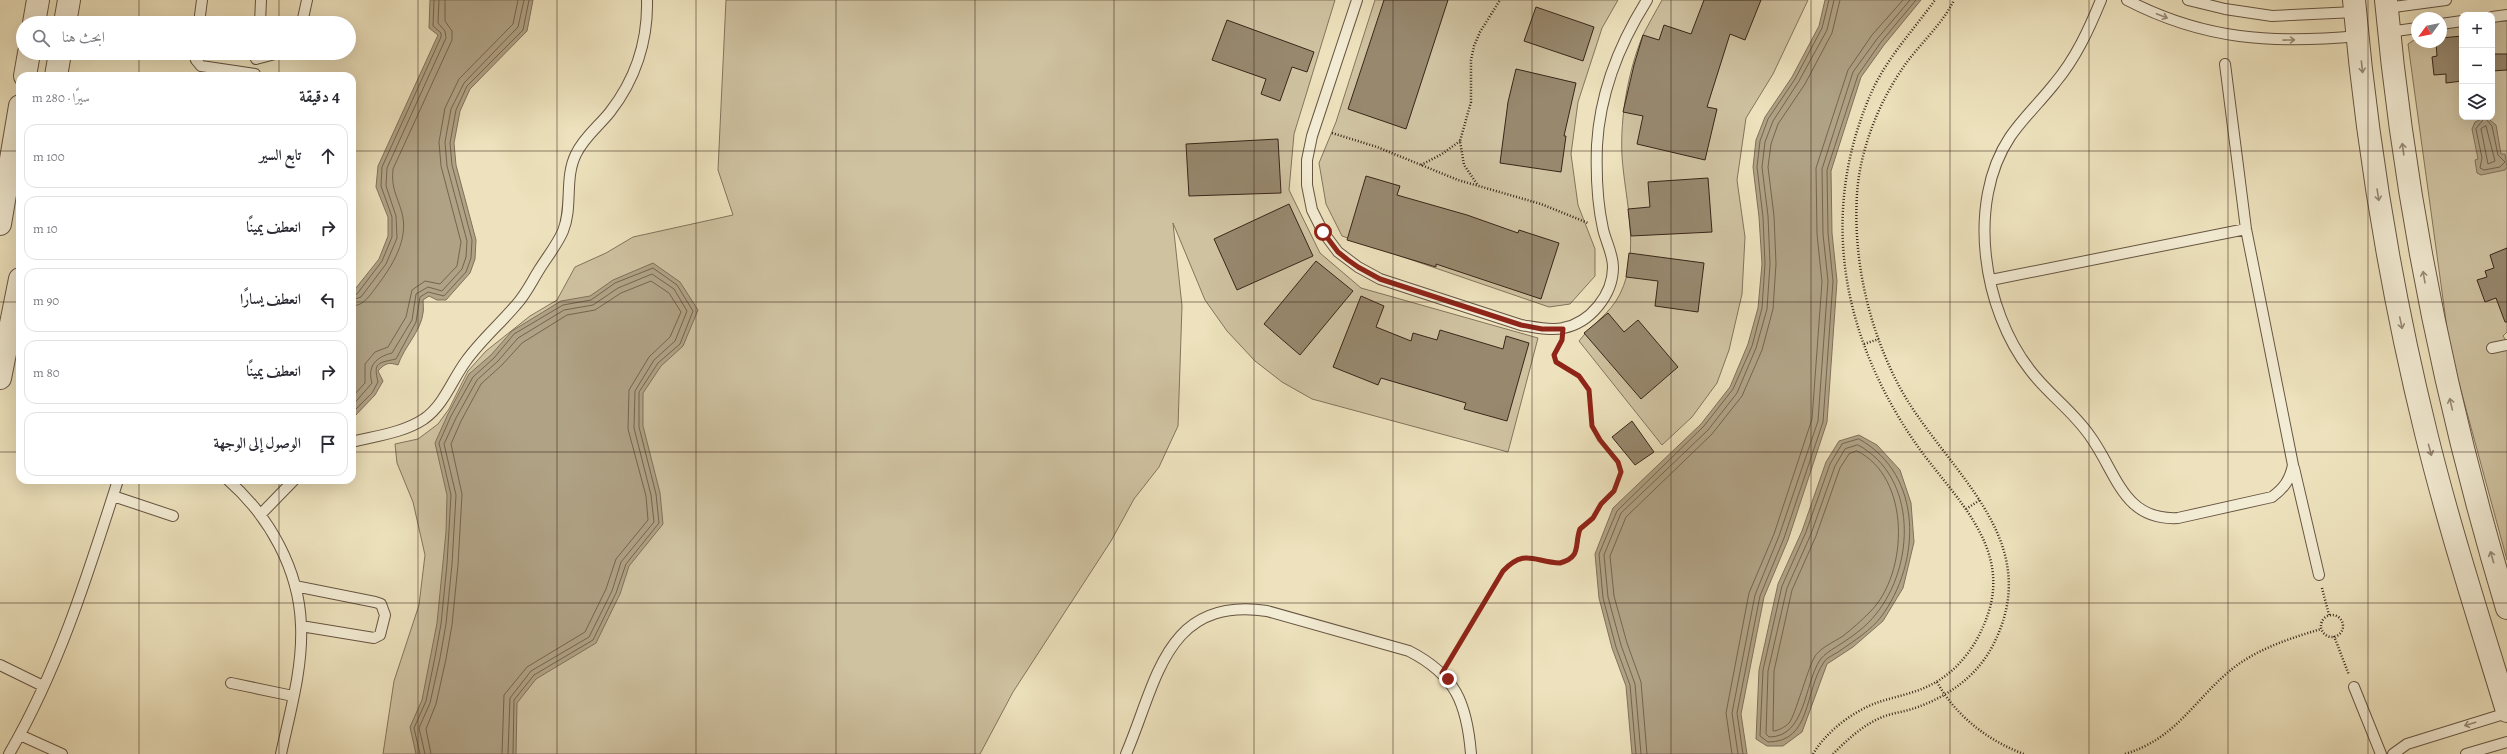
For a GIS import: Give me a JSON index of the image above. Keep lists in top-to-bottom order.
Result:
{
  "north": "bottom left",
  "page": {
    "map_buttons": ["+", "−"],
    "search": "ابحث هنا",
    "heading": ["4 دقيقة", "سيرًا · 280 m"],
    "list": [
      ["تابع السير", "100 m"],
      ["انعطف يمينًا", "10 m"],
      ["انعطف يسارًا", "90 m"],
      ["انعطف يمينًا", "80 m"],
      "الوصول إلى الوجهة"
    ]
  }
}
